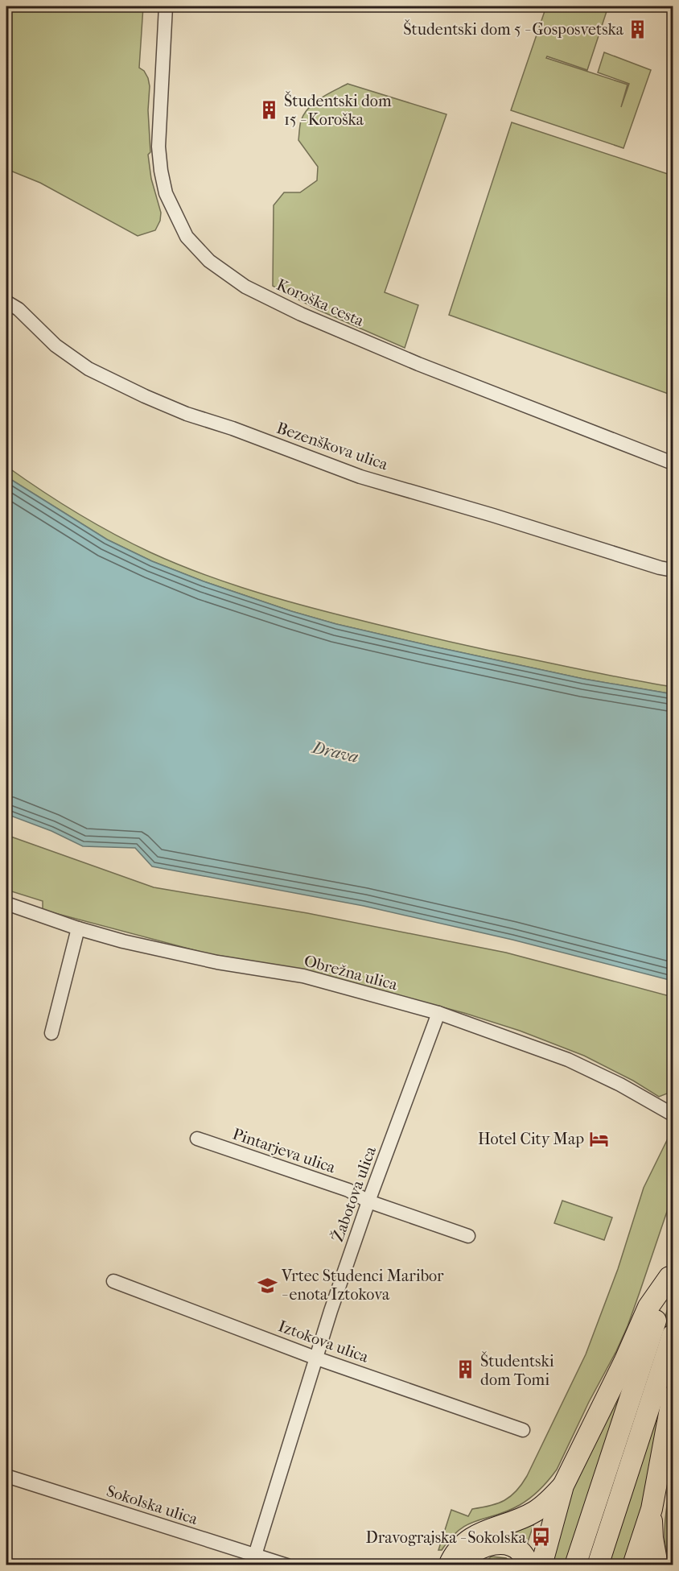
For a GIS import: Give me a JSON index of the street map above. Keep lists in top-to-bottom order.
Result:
{
  "streets": {
    "street": [
      "Koroška cesta",
      "Bezenškova ulica",
      "Obrežna ulica",
      "Pintarjeva ulica",
      "Žabotova ulica",
      "Iztokova ulica",
      "Sokolska ulica"
    ]
  },
  "crossings": [
    ["Obrežna ulica", "Žabotova ulica"],
    ["Pintarjeva ulica", "Žabotova ulica"],
    ["Žabotova ulica", "Iztokova ulica"],
    ["Žabotova ulica", "Sokolska ulica"]
  ],
  "water": ["Drava"],
  "places": {
    "building": ["Študentski dom 5 - Gosposvetska", "Študentski dom 15 - Koroška", "Študentski dom Tomi"],
    "hotel": ["Hotel City Map"],
    "school or university": ["Vrtec Studenci Maribor - enota Iztokova"],
    "bus stop": ["Dravograjska - Sokolska"]
  }
}
